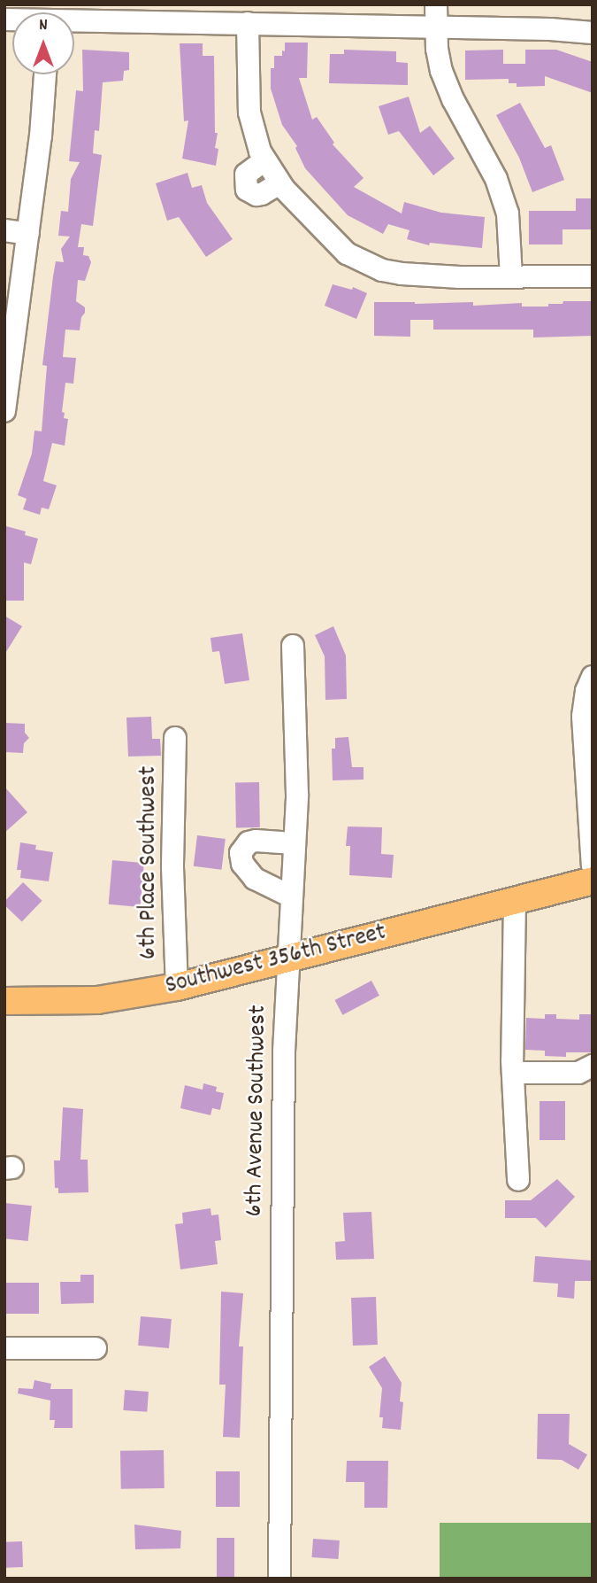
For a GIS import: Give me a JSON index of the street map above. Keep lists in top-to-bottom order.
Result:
{
  "streets": {
    "main road": ["Southwest 356th Street"],
    "street": ["6th Place Southwest", "6th Avenue Southwest"]
  },
  "crossings": [
    ["6th Place Southwest", "Southwest 356th Street"],
    ["Southwest 356th Street", "6th Avenue Southwest"]
  ],
  "north": "top"
}
